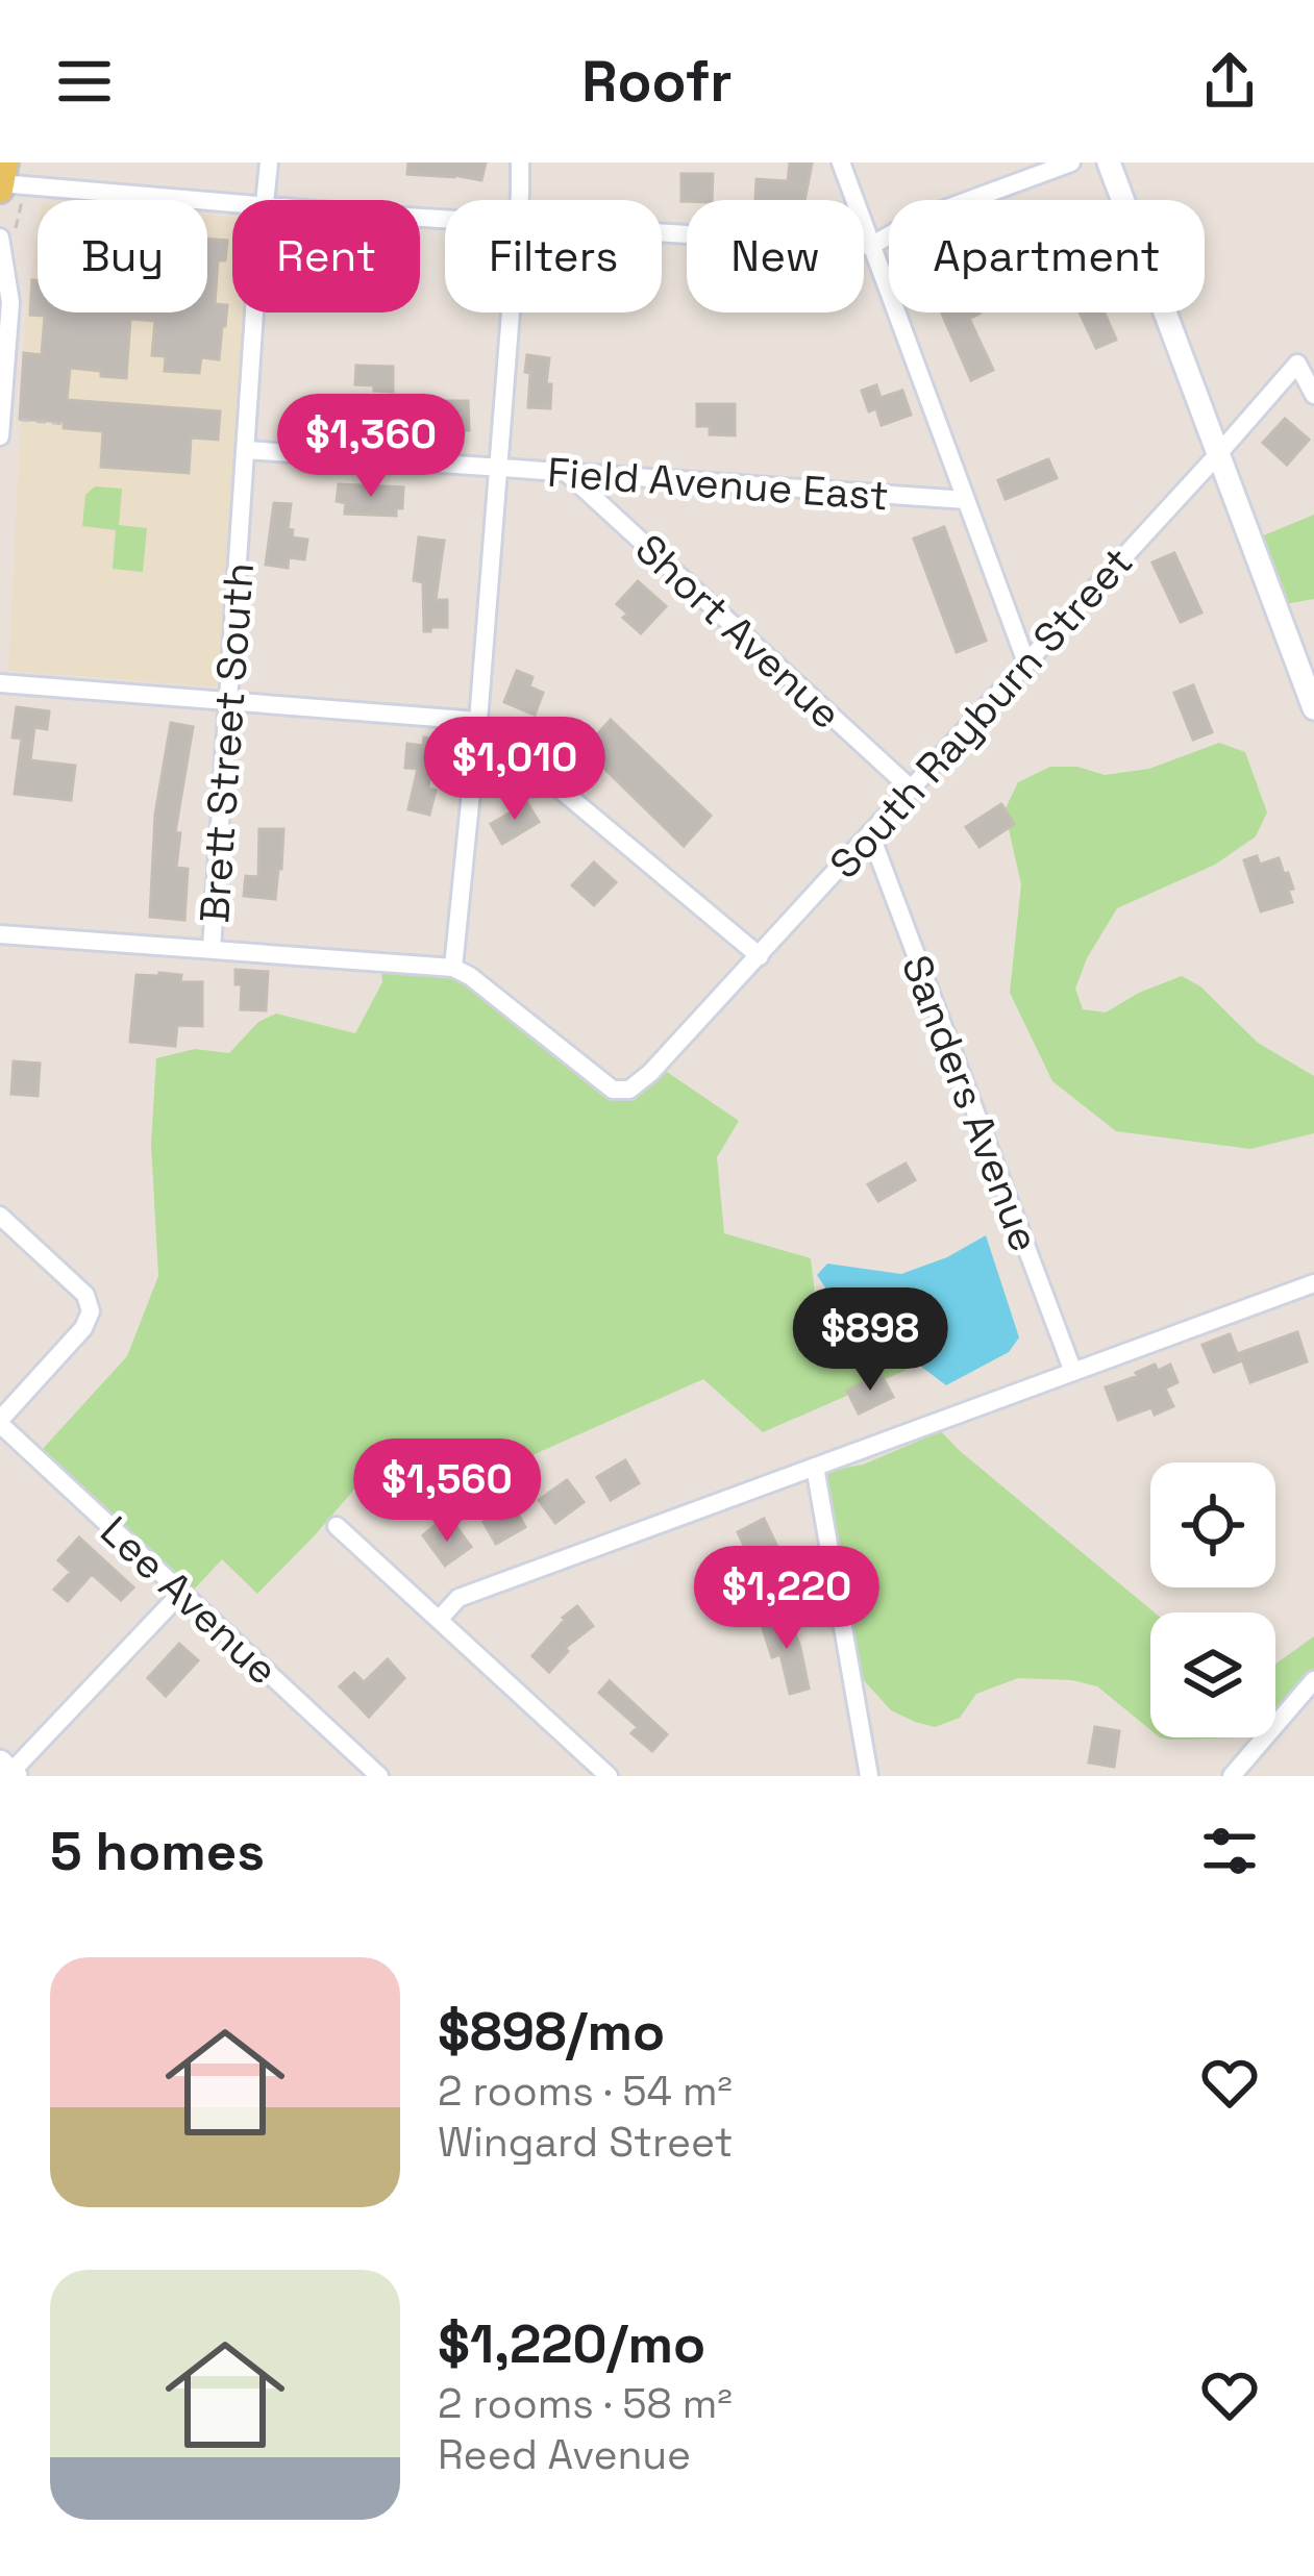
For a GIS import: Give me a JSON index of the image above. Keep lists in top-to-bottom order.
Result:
{
  "streets": {
    "street": [
      "Field Avenue East",
      "Short Avenue",
      "South Rayburn Street",
      "Brett Street South",
      "Sanders Avenue",
      "Lee Avenue"
    ]
  },
  "crossings": [
    ["Field Avenue East", "Short Avenue"],
    ["Field Avenue East", "Brett Street South"],
    ["Short Avenue", "South Rayburn Street"],
    ["South Rayburn Street", "Sanders Avenue"]
  ],
  "page": {
    "header": "Roofr",
    "chip": [
      "Buy",
      "Rent",
      "Filters",
      "New",
      "Apartment"
    ],
    "price": [
      "$1,360",
      "$1,010",
      "$898",
      "$1,560",
      "$1,220"
    ],
    "heading": "5 homes",
    "list": [
      {
        "name": "$898/mo",
        "note": "2 rooms · 54 m² · Wingard Street"
      },
      {
        "name": "$1,220/mo",
        "note": "2 rooms · 58 m² · Reed Avenue"
      }
    ]
  }
}
